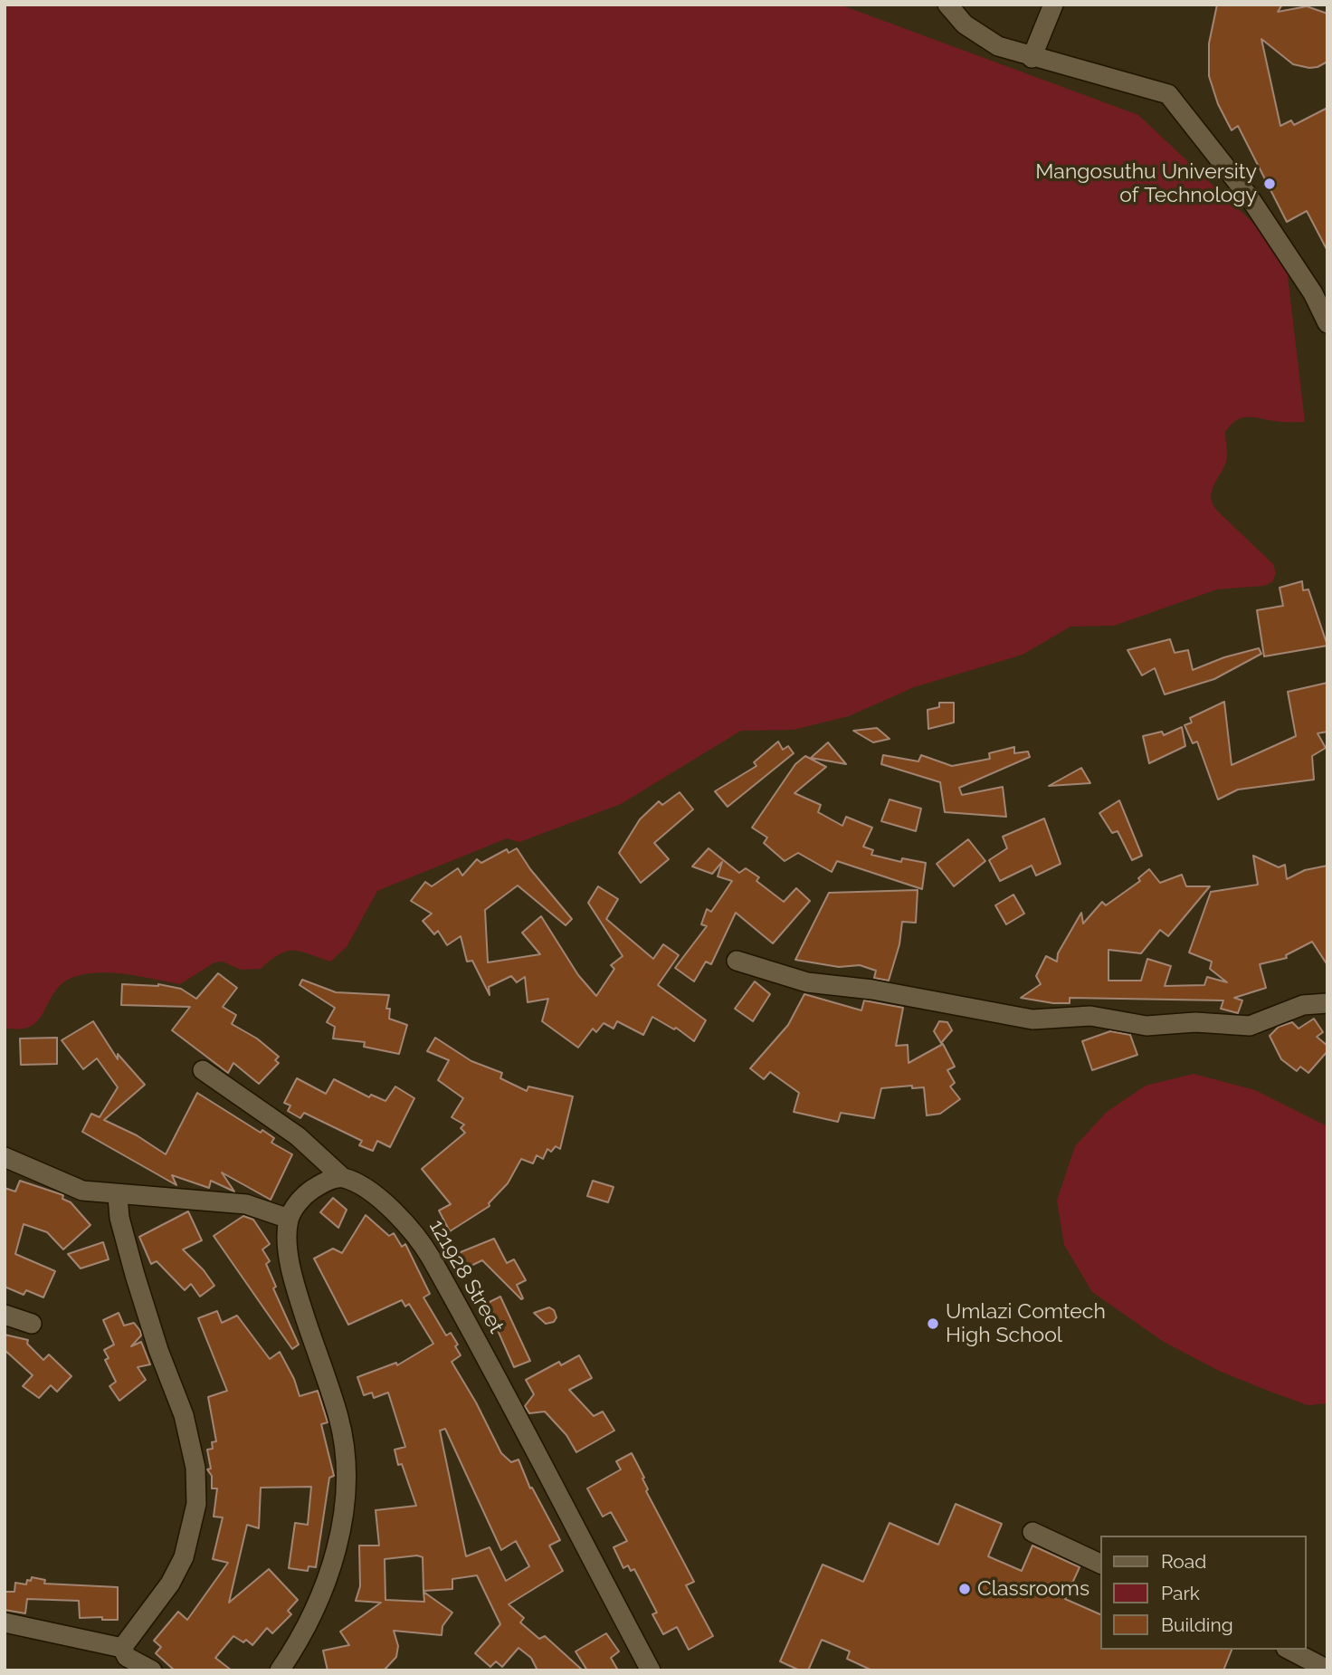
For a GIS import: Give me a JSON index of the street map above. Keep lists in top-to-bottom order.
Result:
{
  "streets": {
    "street": ["121928 Street"]
  },
  "places": ["Mangosuthu University of Technology", "Umlazi Comtech High School", "Classrooms"],
  "legend": ["Road", "Park", "Building"]
}
